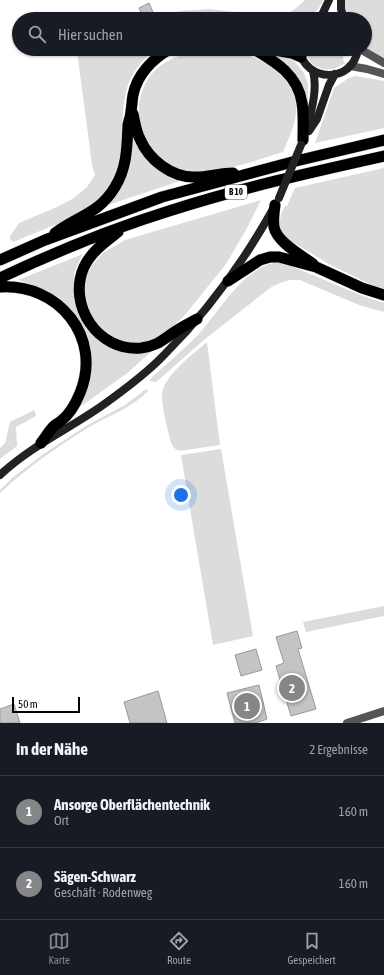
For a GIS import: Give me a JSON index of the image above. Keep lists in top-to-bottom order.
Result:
{
  "streets": {
    "highway": ["B 10"]
  },
  "scale_bar": "50 m",
  "page": {
    "search": "Hier suchen",
    "pins": ["2", "1"],
    "scale": "50 m",
    "heading": ["In der Nähe", "2 Ergebnisse"],
    "list": [
      {
        "mark": "1",
        "name": "Ansorge Oberflächentechnik",
        "note": "Ort",
        "value": "160 m"
      },
      {
        "mark": "2",
        "name": "Sägen-Schwarz",
        "note": "Geschäft · Rodenweg",
        "value": "160 m"
      }
    ],
    "nav": ["Karte", "Route", "Gespeichert"]
  }
}
